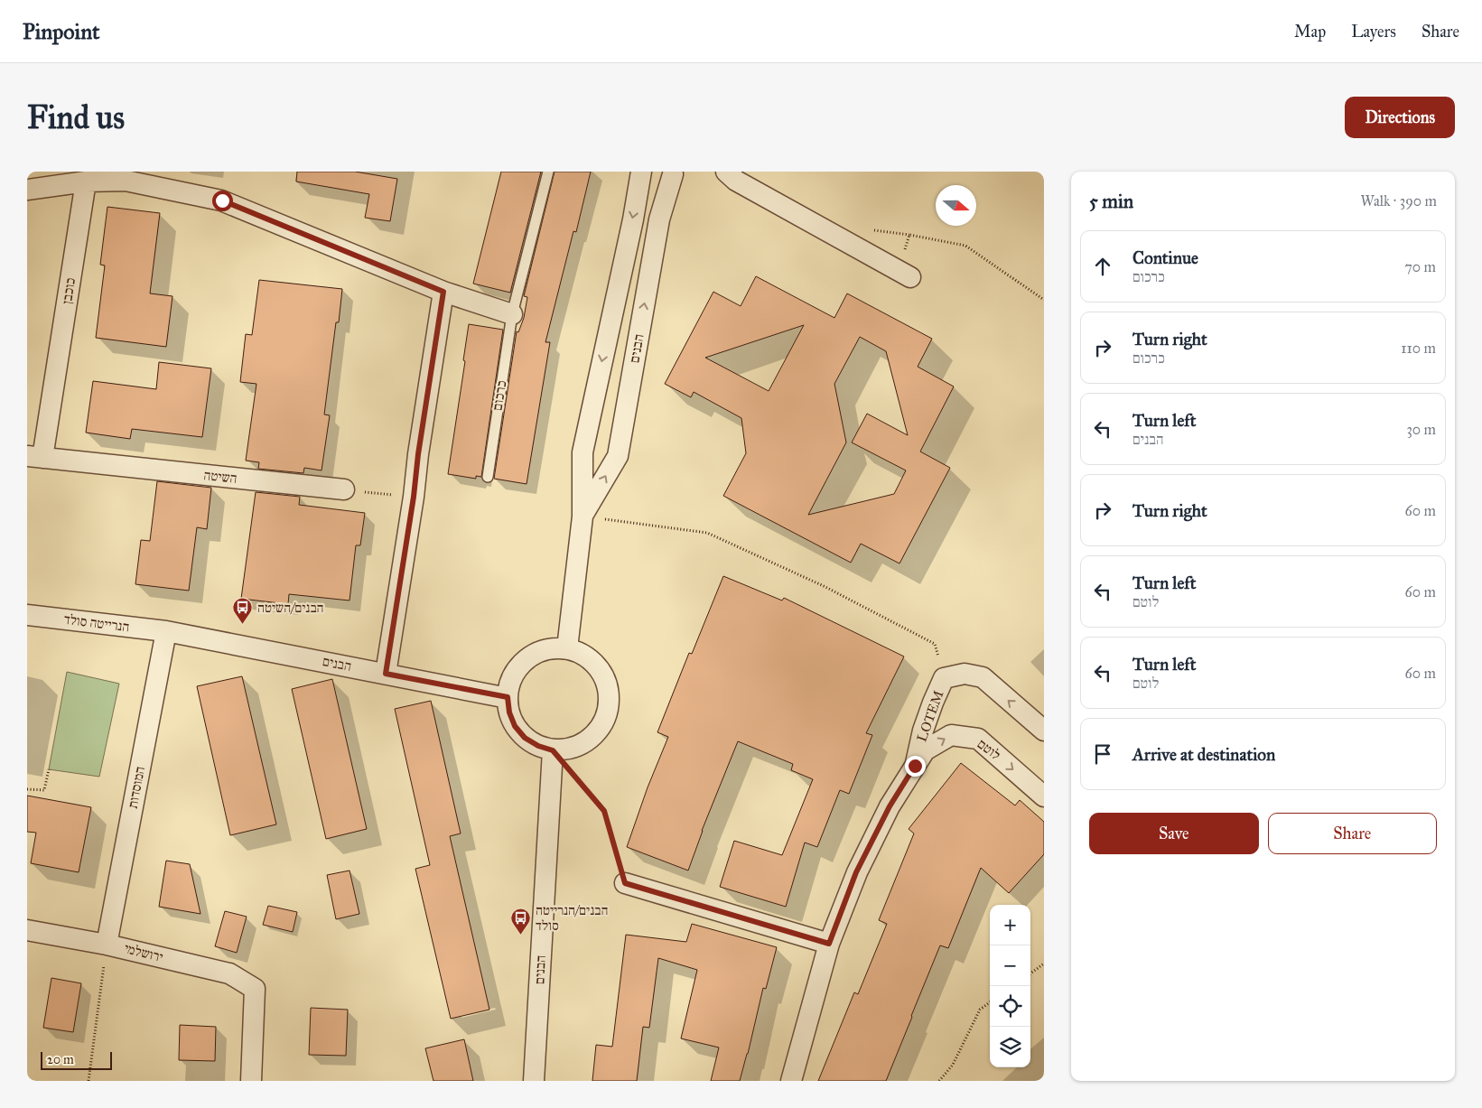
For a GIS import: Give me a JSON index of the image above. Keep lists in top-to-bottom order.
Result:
{
  "streets": {
    "street": [
      "כוכבן",
      "הבנים",
      "השיטה",
      "הנרייטה סולד",
      "LOTEM",
      "לוטם",
      "המוסדות",
      "ירושלמי"
    ],
    "lane": ["כרכום"]
  },
  "crossings": [
    ["כוכבן", "השיטה"],
    ["הבנים", "הנרייטה סולד"],
    ["הבנים", "המוסדות"],
    ["הנרייטה סולד", "המוסדות"],
    ["LOTEM", "לוטם"],
    ["המוסדות", "ירושלמי"]
  ],
  "one_way": ["LOTEM"],
  "places": {
    "bus stop": ["הבנים/השיטה", "הבנים/הנרייטה סולד"]
  },
  "scale_bar": "20 m",
  "north": "right",
  "page": {
    "header": "Pinpoint",
    "nav": ["Map", "Layers", "Share"],
    "buttons": [
      "Directions",
      ["Save", "Share"]
    ],
    "title": "Find us",
    "heading": ["5 min", "Walk · 390 m"],
    "list": [
      ["Continue", "כרכום", "70 m"],
      ["Turn right", "כרכום", "110 m"],
      ["Turn left", "הבנים", "30 m"],
      ["Turn right", "60 m"],
      ["Turn left", "לוטם", "60 m"],
      ["Turn left", "לוטם", "60 m"],
      "Arrive at destination"
    ],
    "map_buttons": ["+", "−"],
    "scale": "20 m"
  }
}
